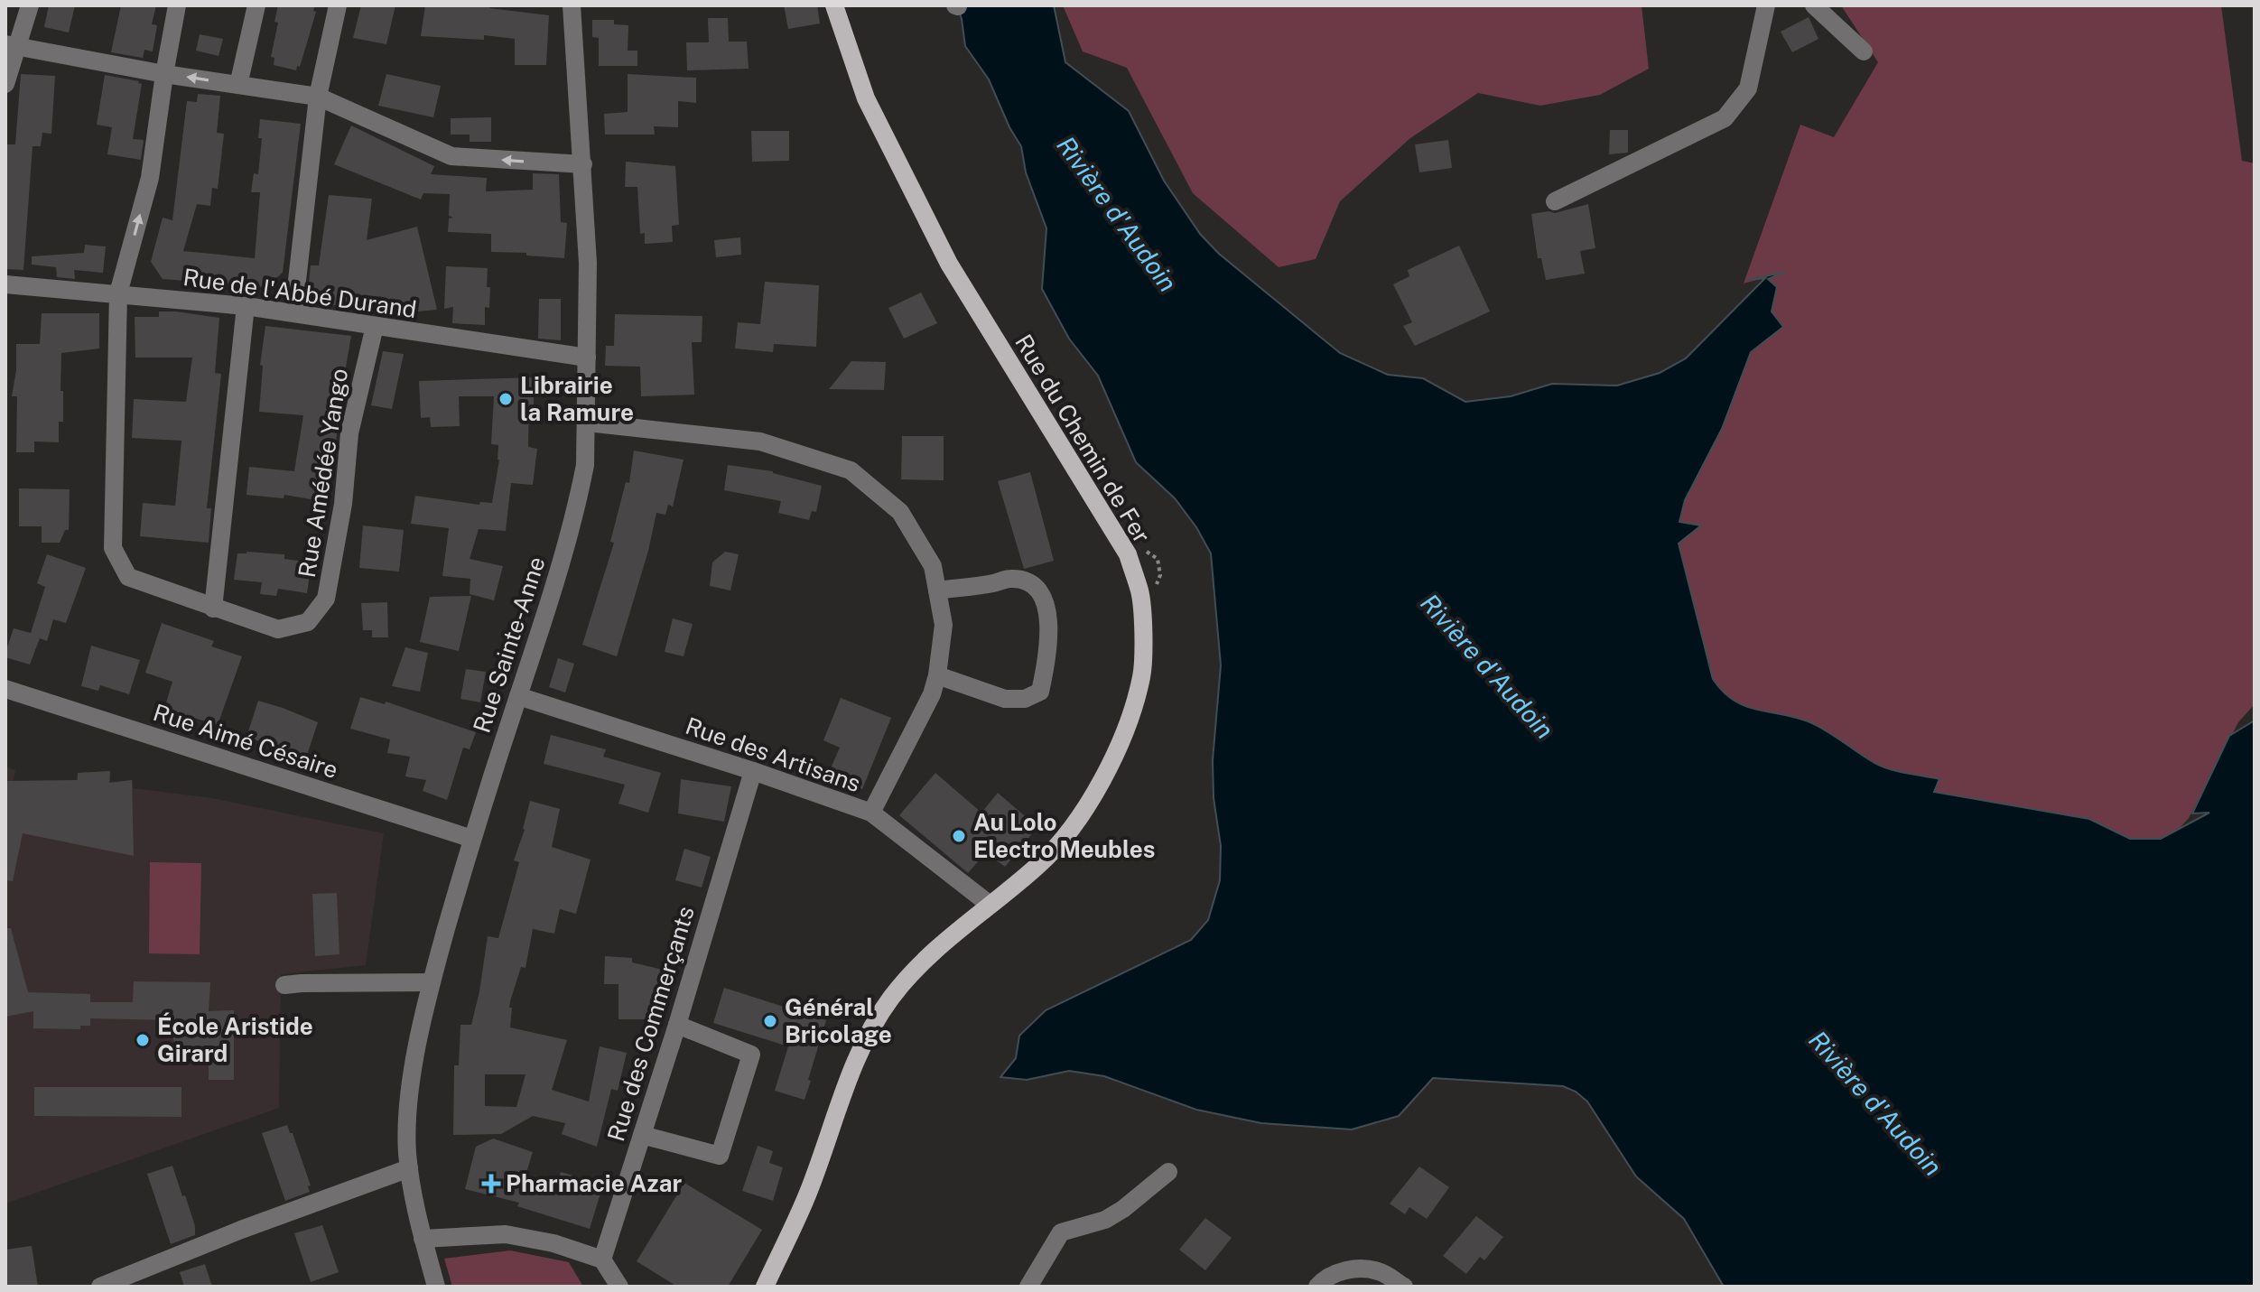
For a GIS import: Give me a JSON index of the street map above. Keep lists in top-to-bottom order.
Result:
{
  "streets": {
    "main road": ["Rue du Chemin de Fer"],
    "street": [
      "Rue de l'Abbé Durand",
      "Rue Amédée Yango",
      "Rue Sainte-Anne",
      "Rue Aimé Césaire",
      "Rue des Artisans",
      "Rue des Commerçants"
    ]
  },
  "crossings": [
    ["Rue de l'Abbé Durand", "Rue Amédée Yango"],
    ["Rue de l'Abbé Durand", "Rue Sainte-Anne"],
    ["Rue du Chemin de Fer", "Rue des Artisans"],
    ["Rue Sainte-Anne", "Rue Aimé Césaire"],
    ["Rue Sainte-Anne", "Rue des Artisans"],
    ["Rue des Artisans", "Rue des Commerçants"]
  ],
  "water": ["Rivière d'Audoin"],
  "places": {
    "other": [
      "Librairie la Ramure",
      "Au Lolo Electro Meubles",
      "Général Bricolage",
      "École Aristide Girard"
    ],
    "health": ["Pharmacie Azar"]
  }
}
